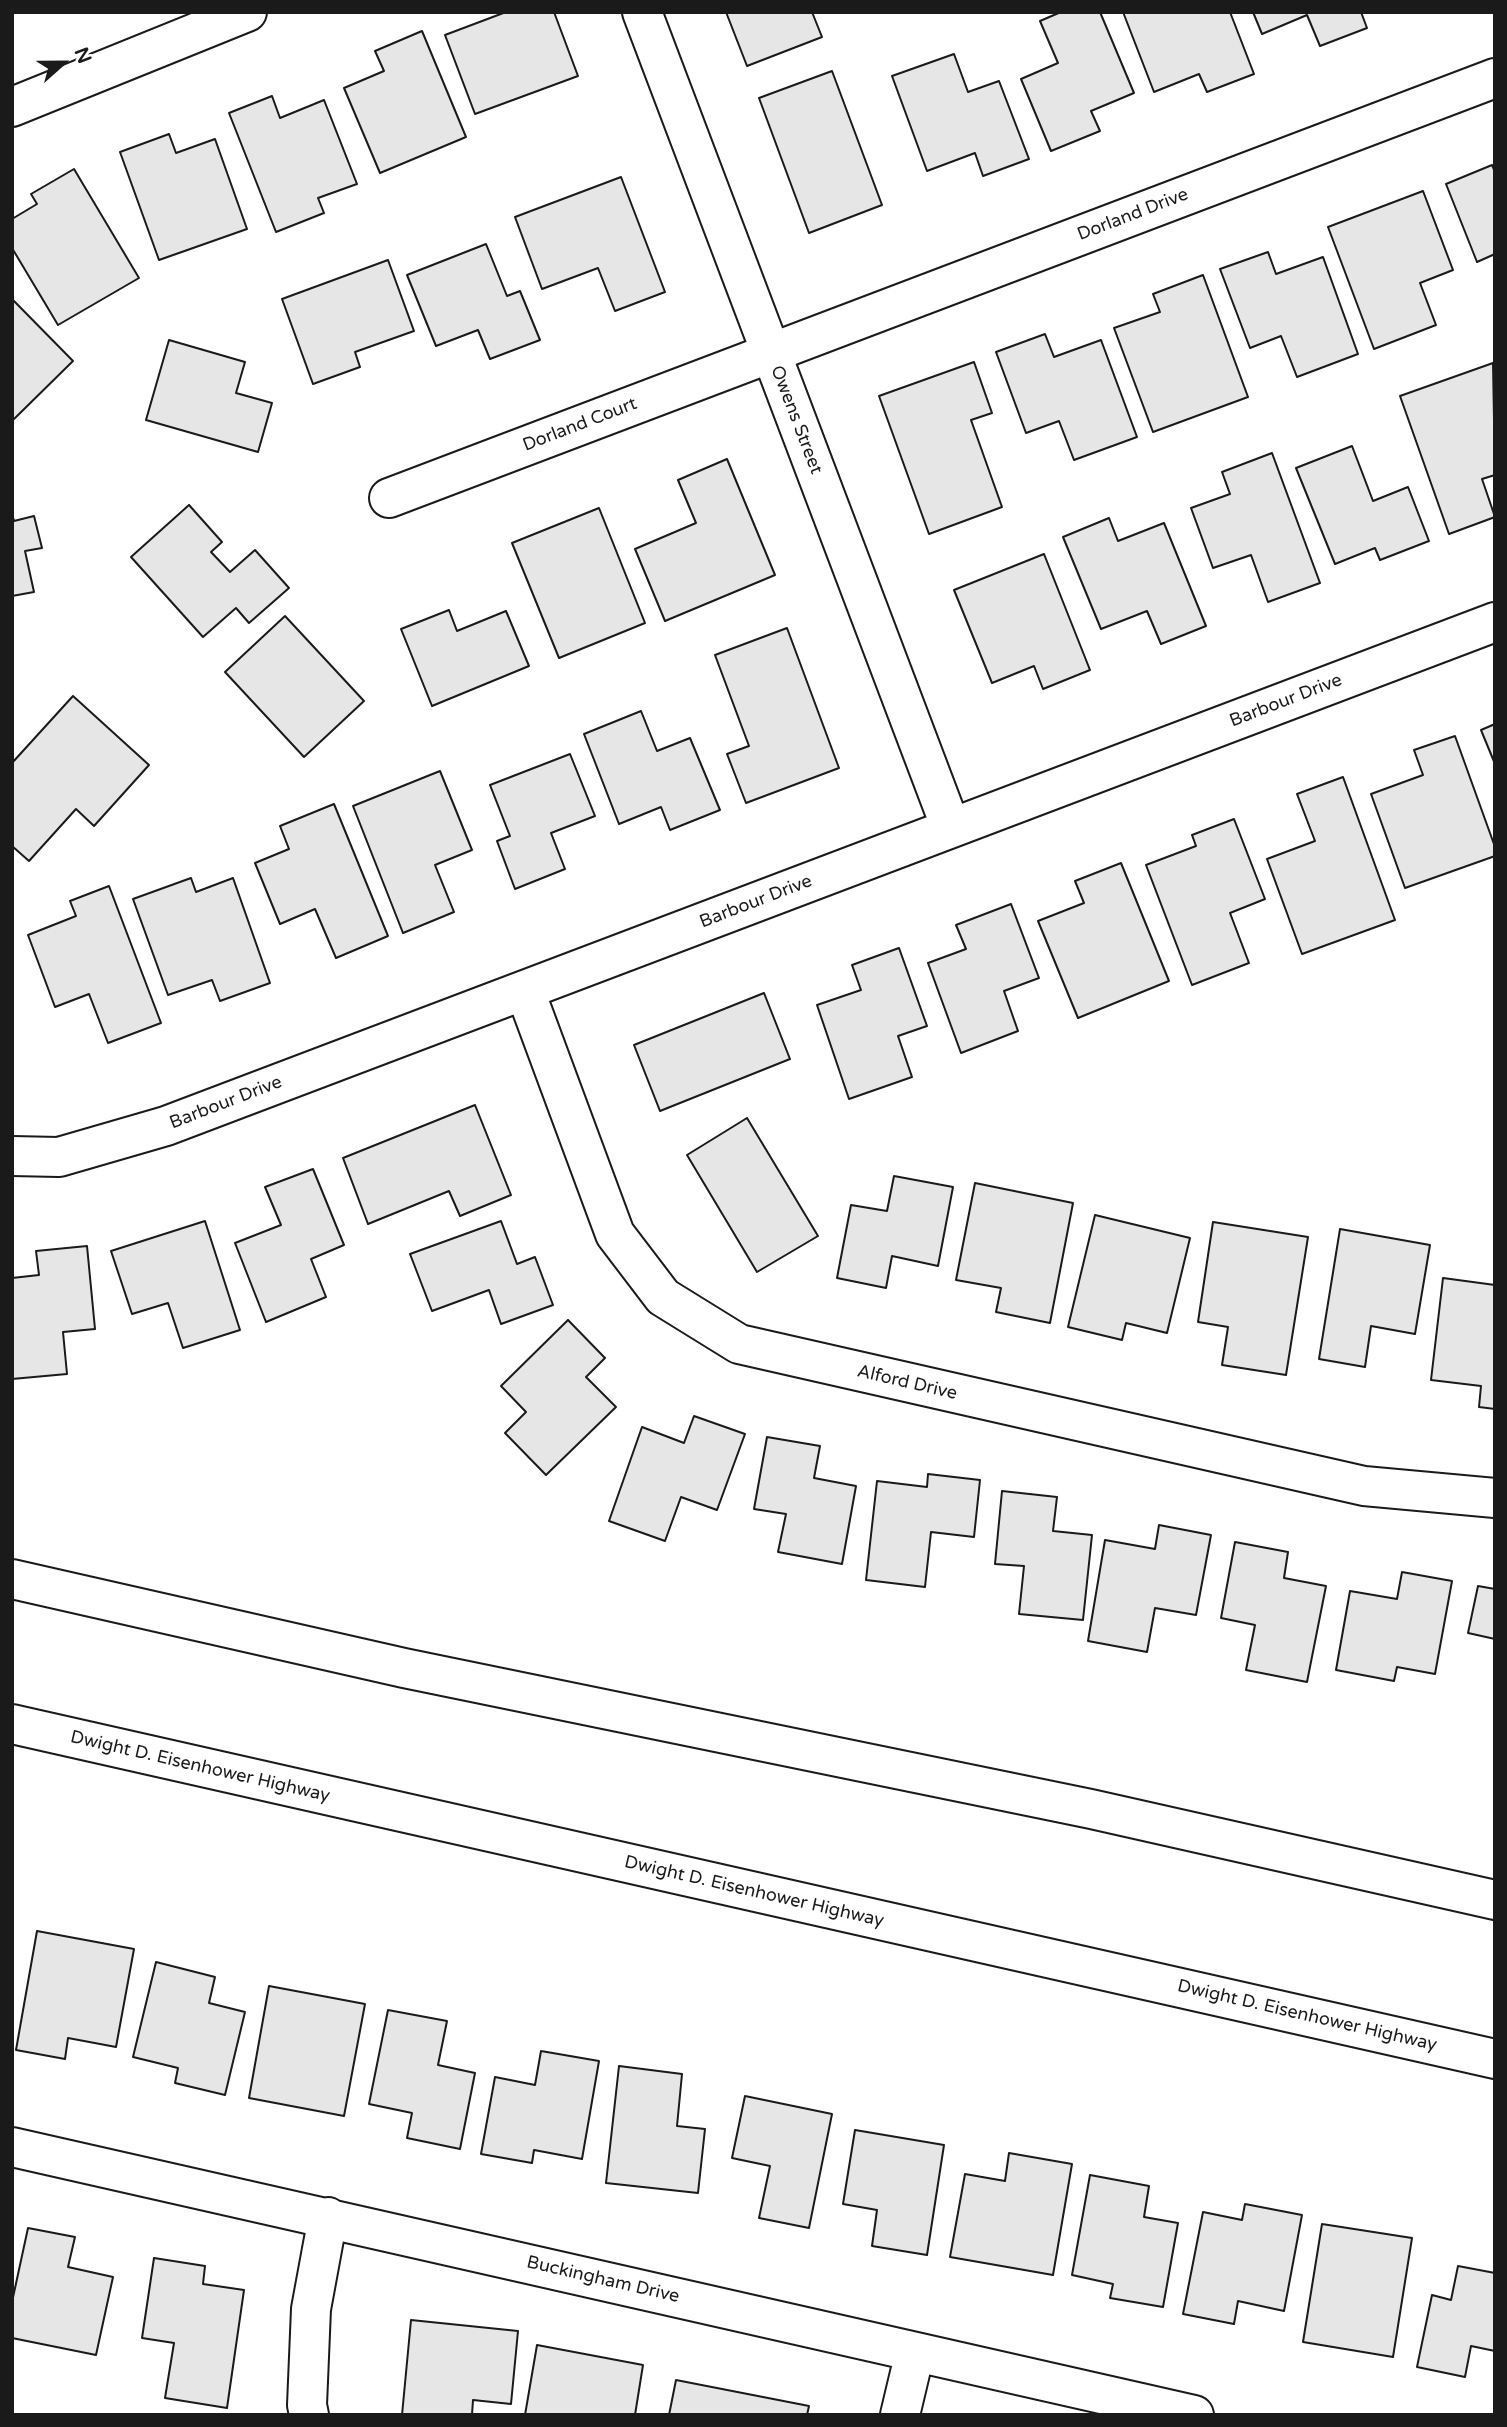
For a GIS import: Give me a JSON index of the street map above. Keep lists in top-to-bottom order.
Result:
{
  "streets": {
    "main road": [
      "Dorland Drive",
      "Owens Street",
      "Dorland Court",
      "Barbour Drive",
      "Alford Drive",
      "Dwight D. Eisenhower Highway",
      "Buckingham Drive"
    ]
  },
  "crossings": [
    ["Dorland Drive", "Owens Street"],
    ["Dorland Drive", "Dorland Court"],
    ["Owens Street", "Dorland Court"],
    ["Owens Street", "Barbour Drive"],
    ["Barbour Drive", "Alford Drive"]
  ],
  "north": "right"
}
